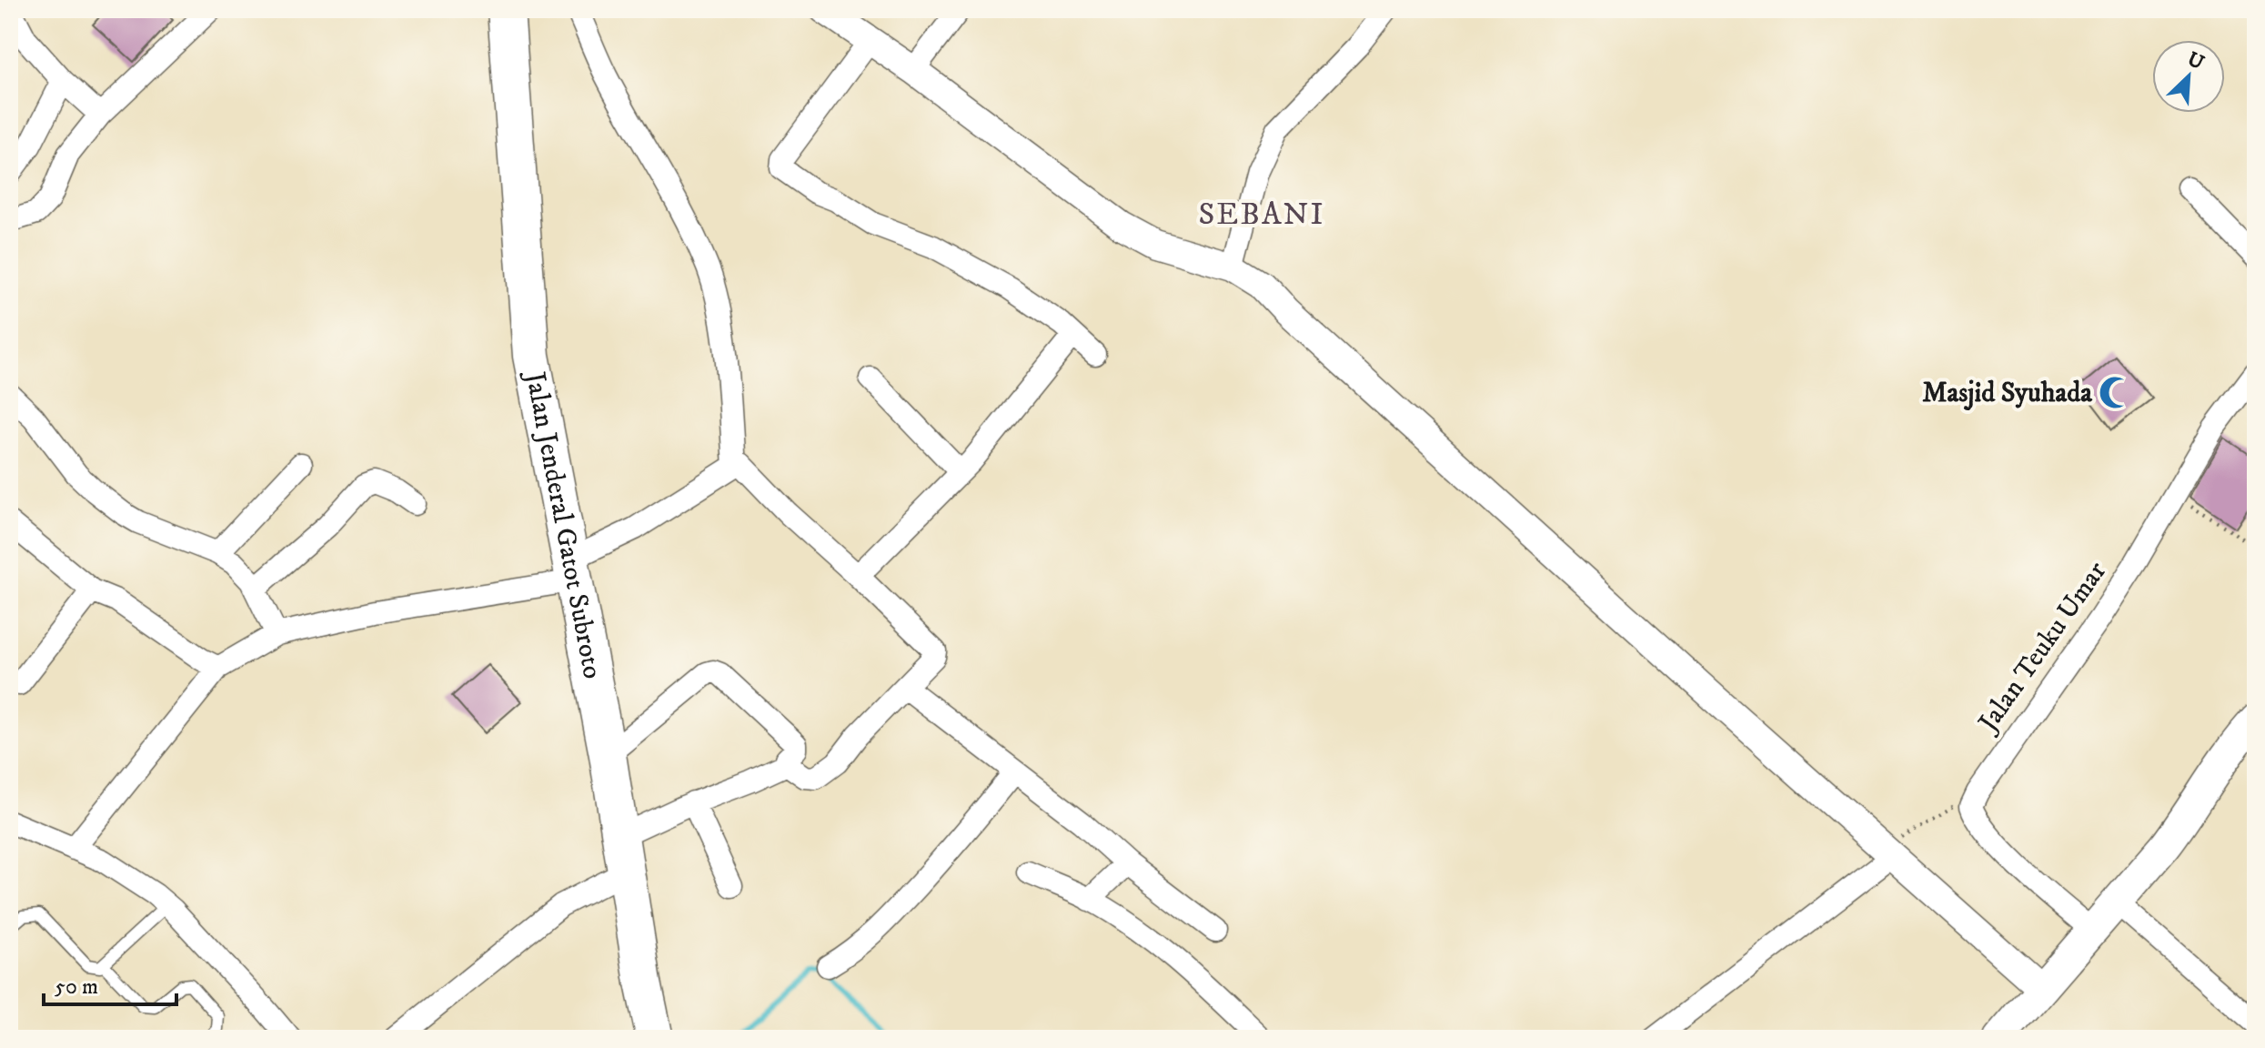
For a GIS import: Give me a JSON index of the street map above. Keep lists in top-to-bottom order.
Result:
{
  "streets": {
    "highway": ["Jalan Jenderal Gatot Subroto"],
    "street": ["Jalan Teuku Umar"]
  },
  "districts": ["SEBANI"],
  "places": {
    "mosque": ["Masjid Syuhada"]
  },
  "scale_bar": "50 m",
  "north": "top right"
}
